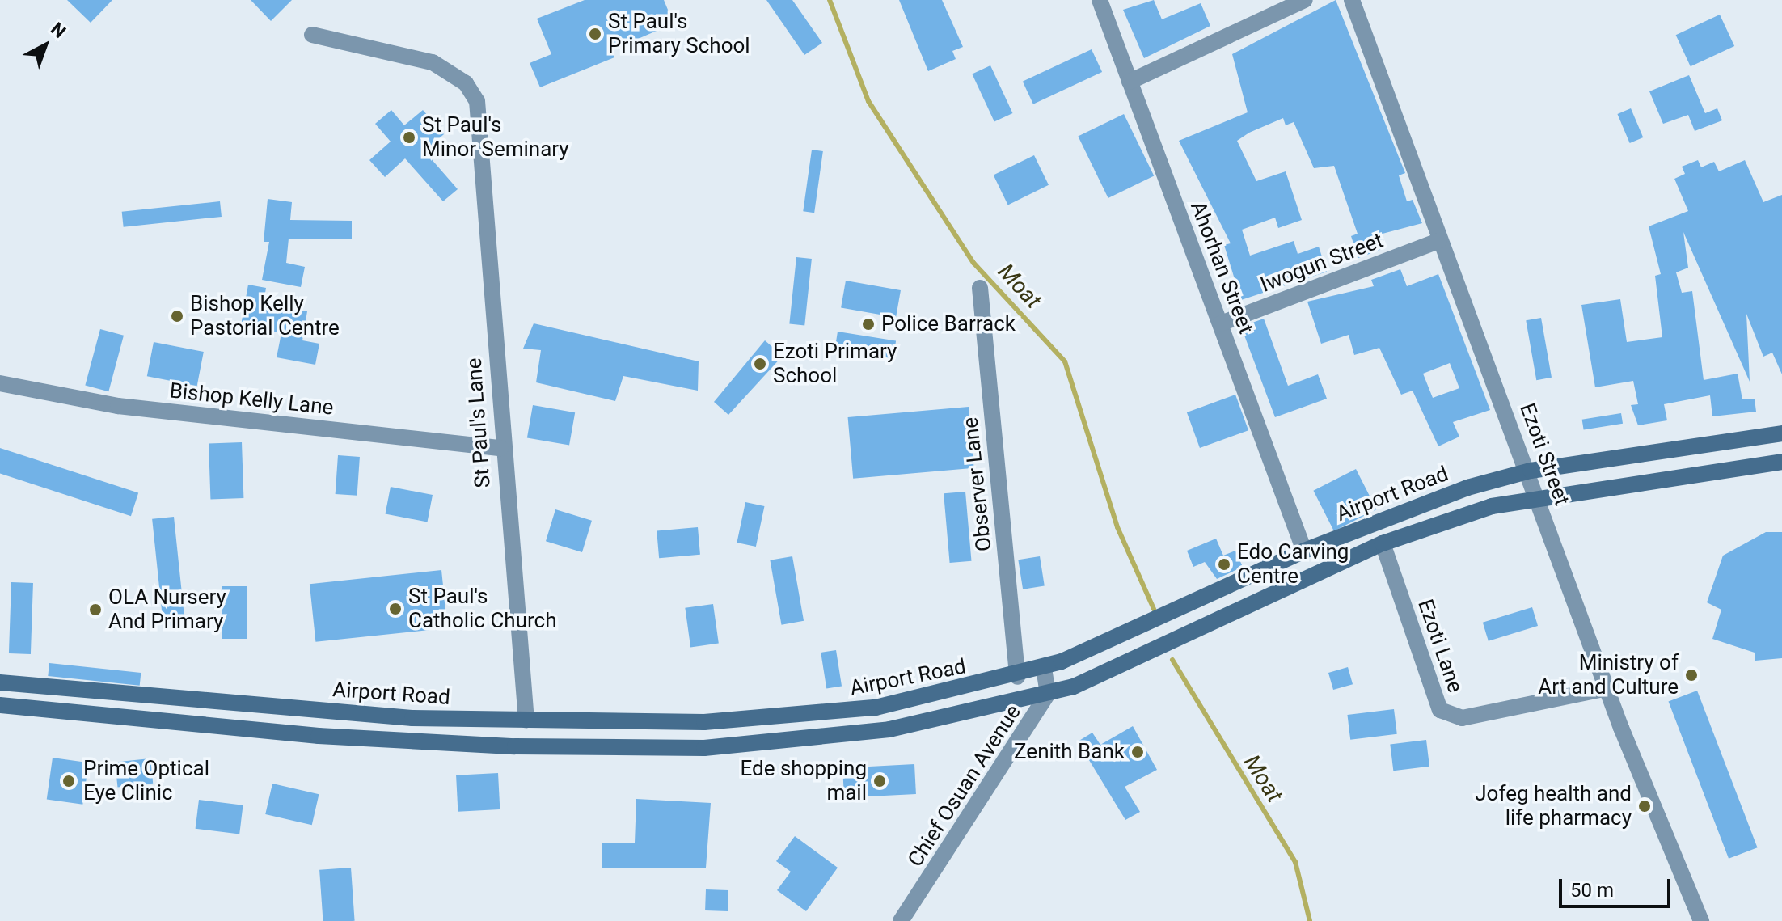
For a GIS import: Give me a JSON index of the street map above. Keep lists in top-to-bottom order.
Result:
{
  "streets": {
    "main road": ["Airport Road"],
    "street": [
      "Iwogun Street",
      "Ahorhan Street",
      "Bishop Kelly Lane",
      "St Paul's Lane",
      "Ezoti Street",
      "Observer Lane",
      "Ezoti Lane",
      "Chief Osuan Avenue"
    ]
  },
  "crossings": [
    ["Iwogun Street", "Ahorhan Street"],
    ["Iwogun Street", "Ezoti Street"],
    ["Ahorhan Street", "Airport Road"],
    ["Bishop Kelly Lane", "St Paul's Lane"],
    ["St Paul's Lane", "Airport Road"],
    ["Ezoti Street", "Airport Road"],
    ["Ezoti Street", "Ezoti Lane"],
    ["Observer Lane", "Airport Road"],
    ["Airport Road", "Ezoti Lane"],
    ["Airport Road", "Chief Osuan Avenue"]
  ],
  "water": ["Moat"],
  "places": [
    "St Paul's Primary School",
    "St Paul's Minor Seminary",
    "Bishop Kelly Pastorial Centre",
    "Police Barrack",
    "Ezoti Primary School",
    "Edo Carving Centre",
    "St Paul's Catholic Church",
    "OLA Nursery And Primary",
    "Ministry of Art and Culture",
    "Zenith Bank",
    "Prime Optical Eye Clinic",
    "Ede shopping mail",
    "Jofeg health and life pharmacy"
  ],
  "scale_bar": "50 m",
  "north": "top right"
}
